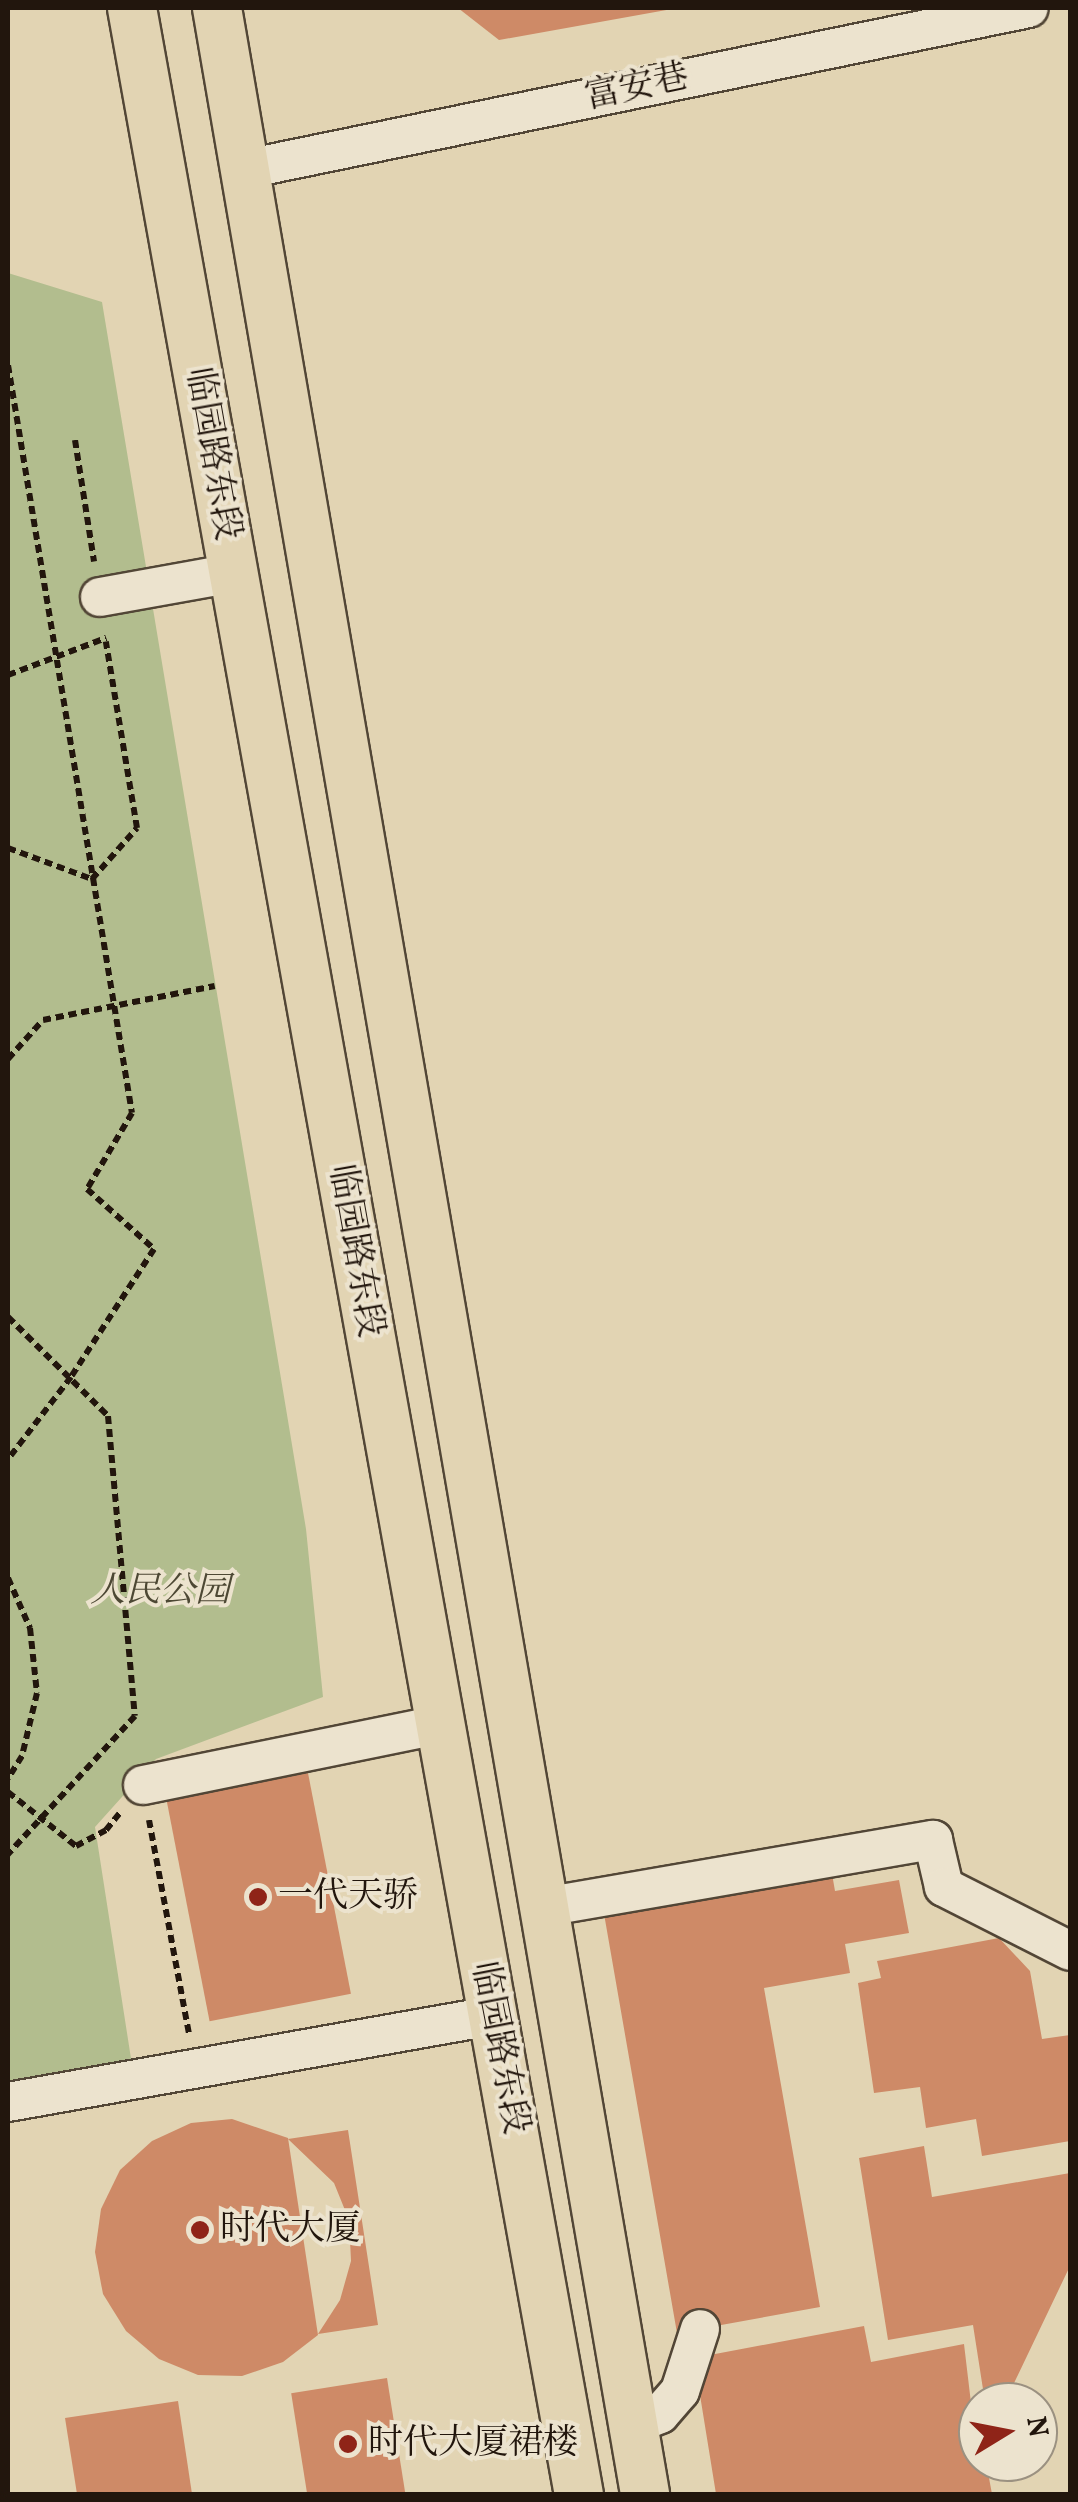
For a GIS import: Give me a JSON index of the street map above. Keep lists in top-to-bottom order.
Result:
{
  "streets": {
    "main road": ["临园路东段"],
    "street": ["富安巷"]
  },
  "parks": ["人民公园"],
  "places": ["一代天骄", "时代大厦", "时代大厦裙楼"],
  "north": "right"
}
